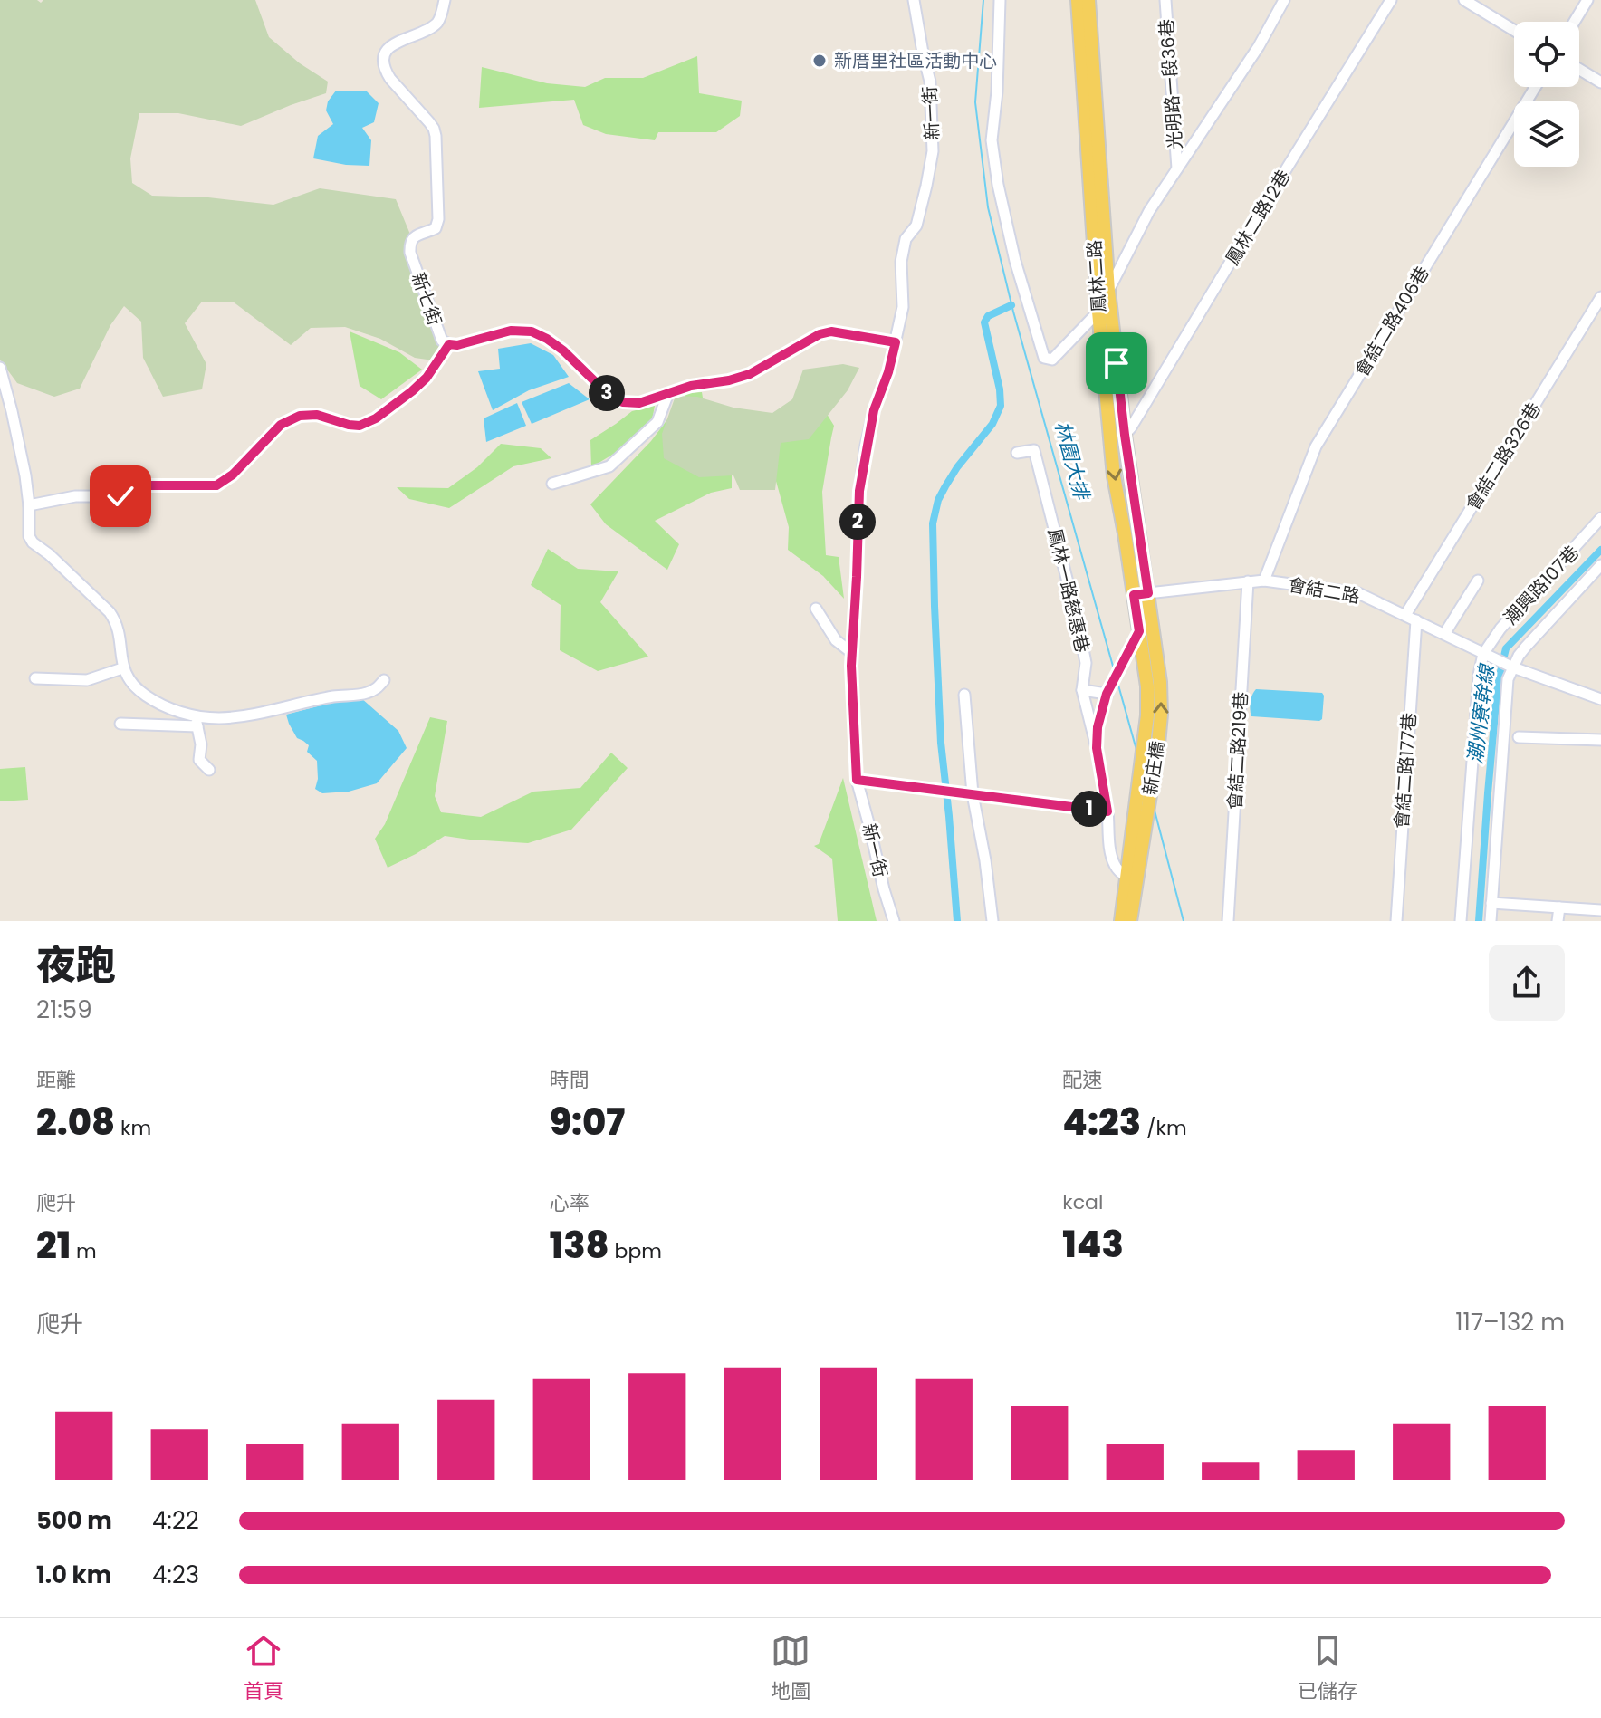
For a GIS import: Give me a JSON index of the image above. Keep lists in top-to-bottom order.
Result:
{
  "streets": {
    "main road": ["鳳林二路", "新庄橋"],
    "street": [
      "光明路一段36巷",
      "新一街",
      "鳳林二路12巷",
      "新七街",
      "會結二路406巷",
      "會結二路326巷",
      "潮興路107巷",
      "鳳林一路慈惠巷",
      "會結二路",
      "會結二路219巷",
      "會結二路177巷"
    ]
  },
  "crossings": [
    ["新一街", "新七街"],
    ["鳳林二路12巷", "鳳林二路"],
    ["鳳林二路", "會結二路"],
    ["鳳林二路", "新庄橋"],
    ["會結二路406巷", "會結二路"],
    ["會結二路326巷", "會結二路"],
    ["潮興路107巷", "會結二路"],
    ["會結二路", "會結二路219巷"],
    ["會結二路", "會結二路177巷"]
  ],
  "water": ["林園大排", "潮州寮幹線"],
  "places": ["新厝里社區活動中心"],
  "page": {
    "pins": ["3", "2", "1"],
    "heading": ["夜跑", "21:59"],
    "stats": [
      ["距離", "2.08 km"],
      ["時間", "9:07"],
      ["配速", "4:23 /km"],
      ["爬升", "21 m"],
      ["心率", "138 bpm"],
      ["kcal", "143"]
    ],
    "chart": ["爬升", "117–132 m"],
    "list": [
      {
        "name": "500 m",
        "note": "4:22"
      },
      {
        "name": "1.0 km",
        "note": "4:23"
      }
    ],
    "tabs": ["首頁", "地圖", "已儲存"]
  }
}
